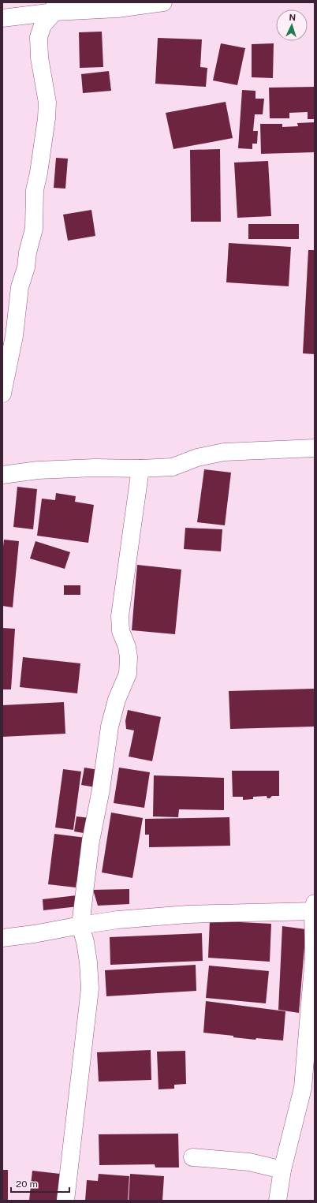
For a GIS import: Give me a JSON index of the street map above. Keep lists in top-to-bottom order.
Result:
{
  "scale_bar": "20 m",
  "north": "top"
}
